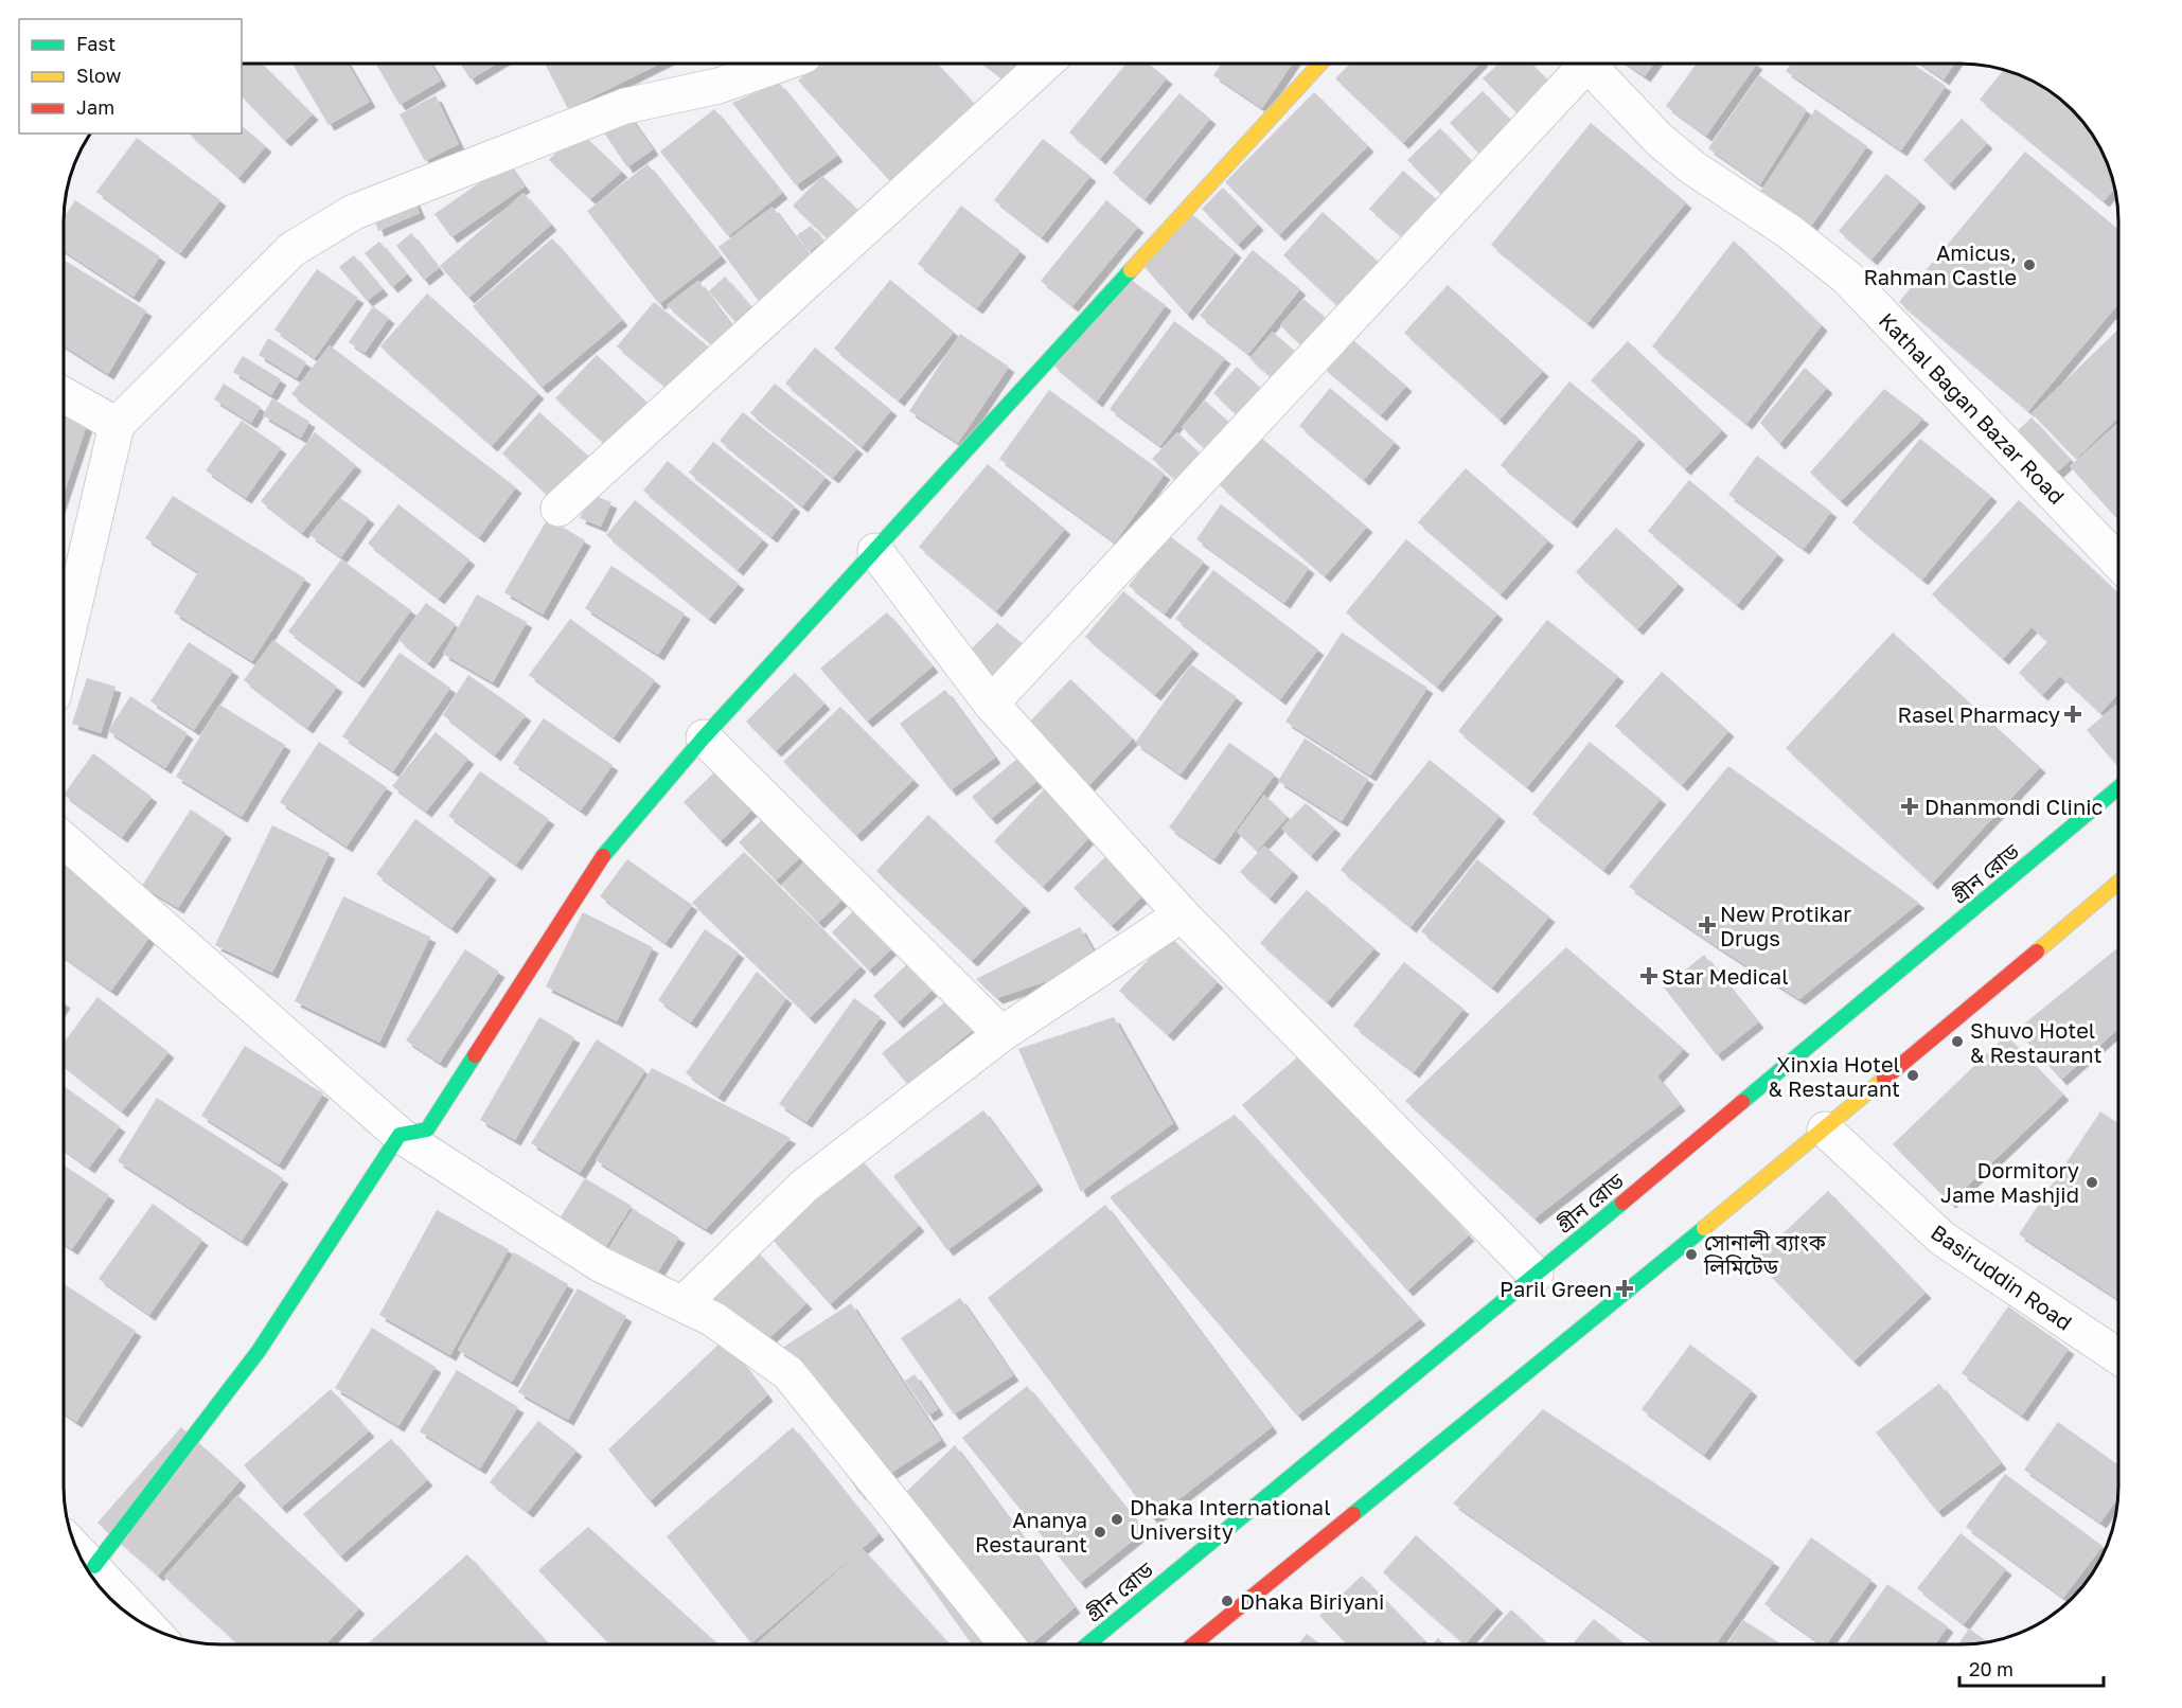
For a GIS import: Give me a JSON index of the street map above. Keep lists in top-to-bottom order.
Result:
{
  "streets": {
    "main road": ["গ্রীন রোড"],
    "street": ["Kathal Bagan Bazar Road", "Basiruddin Road"]
  },
  "places": {
    "other": [
      "Amicus, Rahman Castle",
      "Shuvo Hotel & Restaurant",
      "Xinxia Hotel & Restaurant",
      "Dormitory Jame Mashjid",
      "সোনালী ব্যাংক লিমিটেড",
      "Dhaka International University",
      "Ananya Restaurant",
      "Dhaka Biriyani"
    ],
    "health": [
      "Rasel Pharmacy",
      "Dhanmondi Clinic",
      "New Protikar Drugs",
      "Star Medical",
      "Paril Green"
    ]
  },
  "legend": ["Fast", "Slow", "Jam"],
  "scale_bar": "20 m"
}
